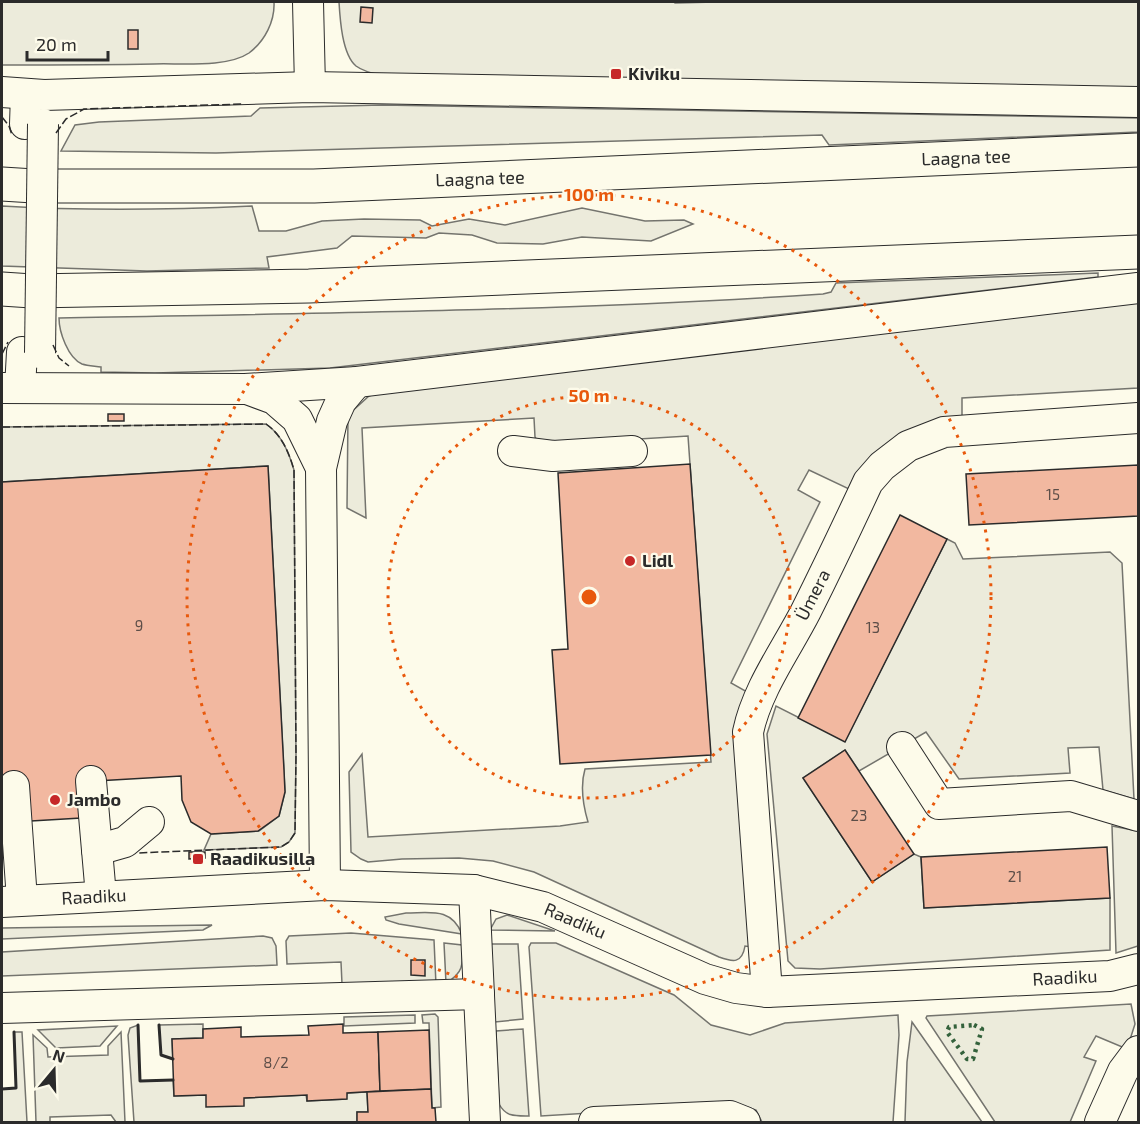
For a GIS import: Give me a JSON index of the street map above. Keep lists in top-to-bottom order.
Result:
{
  "streets": {
    "main road": ["Laagna tee"],
    "street": ["Ümera", "Raadiku"]
  },
  "crossings": [
    ["Ümera", "Raadiku"]
  ],
  "places": {
    "transit": ["Kiviku", "Raadikusilla"],
    "other": ["Lidl", "Jambo"]
  },
  "house_numbers": [
    "15",
    "9",
    "13",
    "23",
    "21",
    "8/2"
  ],
  "scale_bar": "20 m",
  "north": "top",
  "rings": ["100 m", "50 m"]
}
